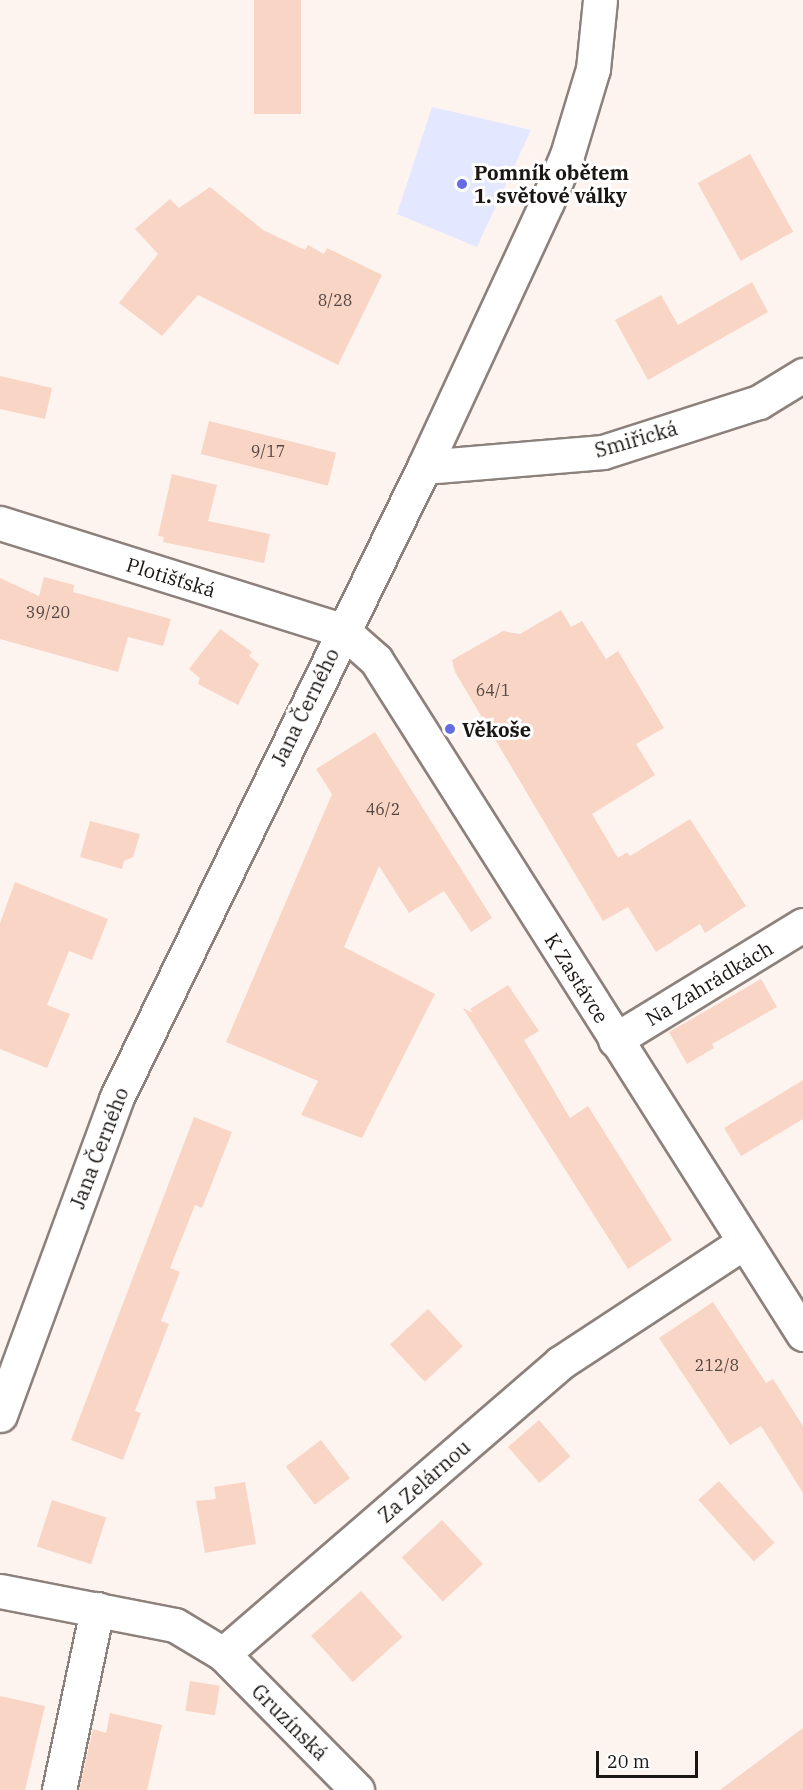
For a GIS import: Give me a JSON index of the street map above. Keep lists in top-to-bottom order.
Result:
{
  "streets": {
    "street": [
      "Smiřická",
      "Plotišťská",
      "Jana Černého",
      "K Zastávce",
      "Na Zahrádkách",
      "Za Zelárnou",
      "Gruzínská"
    ]
  },
  "crossings": [
    ["Smiřická", "Jana Černého"],
    ["Plotišťská", "Jana Černého"],
    ["Plotišťská", "K Zastávce"],
    ["Jana Černého", "K Zastávce"],
    ["K Zastávce", "Na Zahrádkách"],
    ["K Zastávce", "Za Zelárnou"],
    ["Za Zelárnou", "Gruzínská"]
  ],
  "places": ["Pomník obětem 1. světové války", "Věkoše"],
  "house_numbers": [
    "8/28",
    "9/17",
    "39/20",
    "64/1",
    "46/2",
    "212/8"
  ],
  "scale_bar": "20 m"
}
